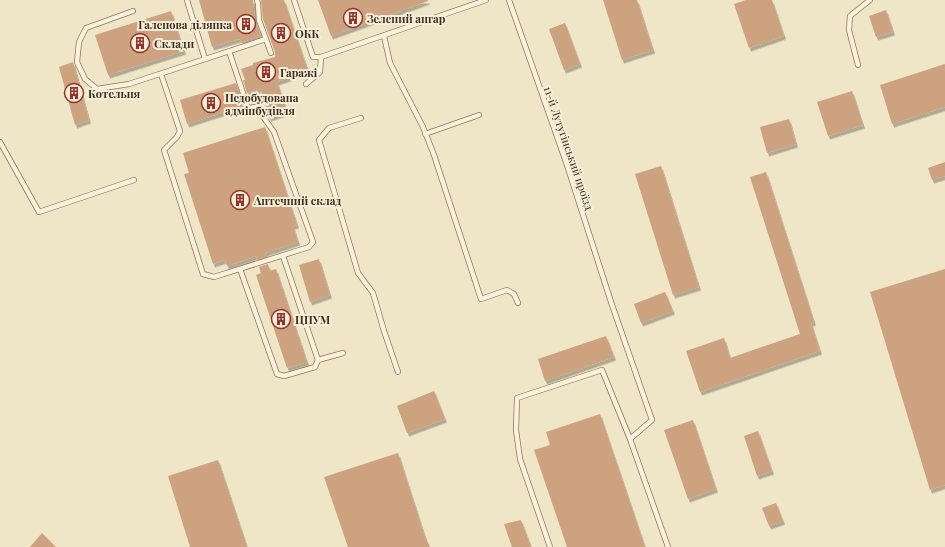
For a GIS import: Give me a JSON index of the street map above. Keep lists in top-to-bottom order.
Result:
{
  "streets": {
    "lane": ["11-й Лутугінський проїзд"]
  },
  "places": {
    "building": [
      "Зелений ангар",
      "Галенова ділянка",
      "ОКК",
      "Склади",
      "Гаражі",
      "Котельня",
      "Недобудована адмінбудівля",
      "Аптечний склад",
      "ЦПУМ"
    ]
  }
}
